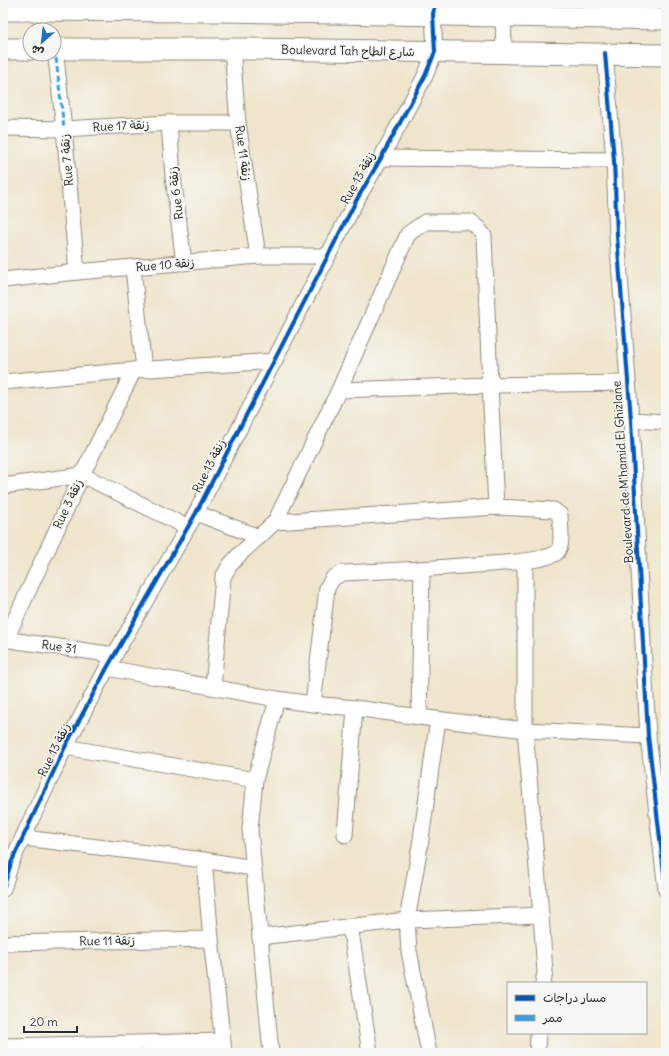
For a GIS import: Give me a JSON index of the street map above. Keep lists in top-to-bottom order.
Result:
{
  "streets": {
    "street": [
      "Boulevard Tah شارع الطاح",
      "Rue 17 زنقة",
      "Rue 11 زنقة",
      "Rue 7 زنقة",
      "Rue 13 زنقة",
      "Rue 6 زنقة",
      "Rue 10 زنقة",
      "Boulevard de M'hamid El Ghizlane",
      "Rue 3 زنقة",
      "Rue 31"
    ]
  },
  "crossings": [
    ["Boulevard Tah شارع الطاح", "Rue 11 زنقة"],
    ["Boulevard Tah شارع الطاح", "Rue 13 زنقة"],
    ["Boulevard Tah شارع الطاح", "Boulevard de M'hamid El Ghizlane"],
    ["Rue 17 زنقة", "Rue 11 زنقة"],
    ["Rue 17 زنقة", "Rue 7 زنقة"],
    ["Rue 17 زنقة", "Rue 6 زنقة"],
    ["Rue 11 زنقة", "Rue 10 زنقة"],
    ["Rue 7 زنقة", "Rue 10 زنقة"],
    ["Rue 13 زنقة", "Rue 10 زنقة"],
    ["Rue 13 زنقة", "Rue 31"],
    ["Rue 6 زنقة", "Rue 10 زنقة"],
    ["Rue 3 زنقة", "Rue 31"]
  ],
  "legend": ["مسار دراجات", "ممر"],
  "scale_bar": "20 m",
  "north": "bottom left"
}
